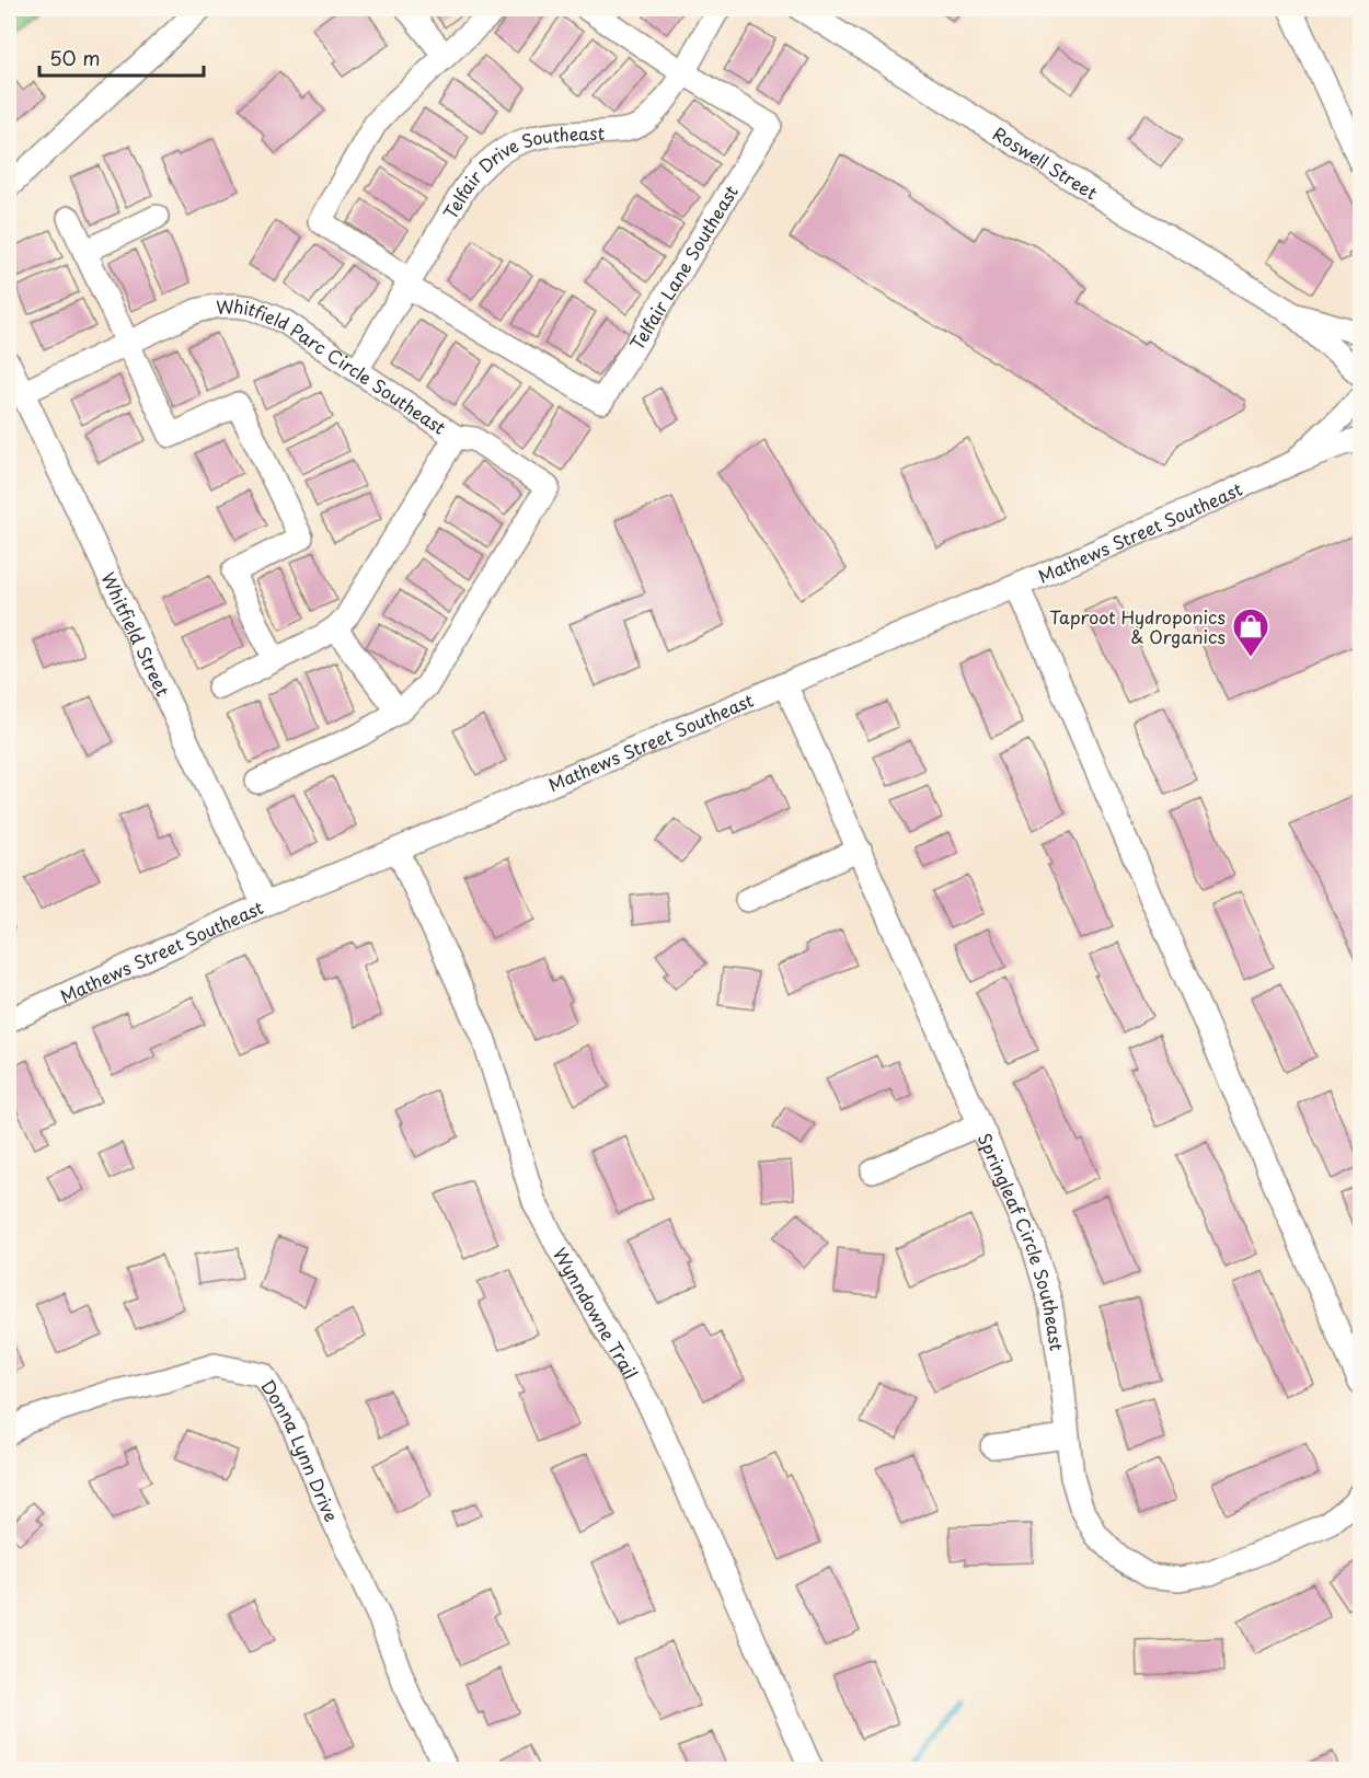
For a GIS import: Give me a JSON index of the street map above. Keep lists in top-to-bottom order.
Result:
{
  "streets": {
    "street": [
      "Roswell Street",
      "Telfair Drive Southeast",
      "Telfair Lane Southeast",
      "Whitfield Parc Circle Southeast",
      "Mathews Street Southeast",
      "Whitfield Street",
      "Springleaf Circle Southeast",
      "Wynndowne Trail",
      "Donna Lynn Drive"
    ]
  },
  "crossings": [
    ["Telfair Drive Southeast", "Telfair Lane Southeast"],
    ["Telfair Drive Southeast", "Whitfield Parc Circle Southeast"],
    ["Whitfield Parc Circle Southeast", "Whitfield Street"],
    ["Mathews Street Southeast", "Whitfield Street"],
    ["Mathews Street Southeast", "Springleaf Circle Southeast"],
    ["Mathews Street Southeast", "Wynndowne Trail"]
  ],
  "places": {
    "shop": ["Taproot Hydroponics & Organics"]
  },
  "scale_bar": "50 m"
}
